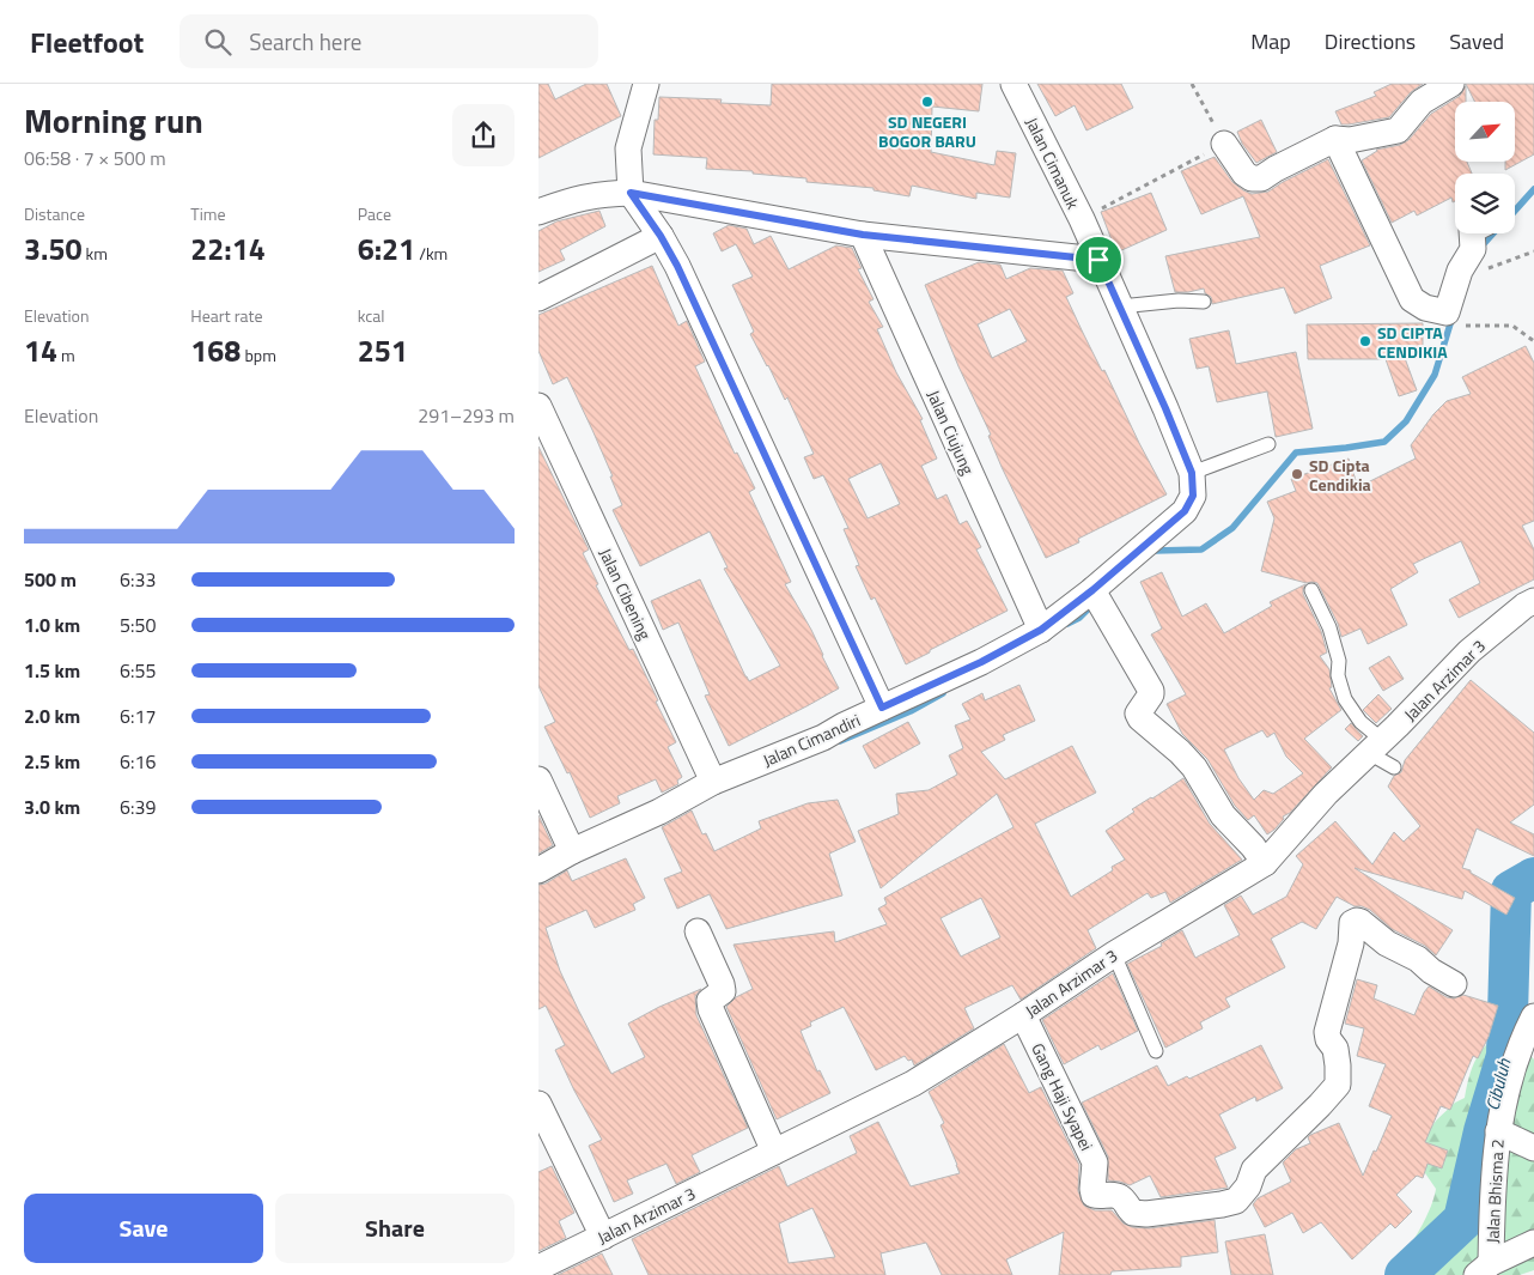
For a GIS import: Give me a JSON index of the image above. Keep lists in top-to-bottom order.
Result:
{
  "streets": {
    "street": [
      "Jalan Cimanuk",
      "Jalan Ciujung",
      "Jalan Cibening",
      "Jalan Arzimar 3",
      "Jalan Cimandiri",
      "Gang Haji Syapei",
      "Jalan Bhisma 2"
    ]
  },
  "crossings": [
    ["Jalan Cimanuk", "Jalan Cimandiri"],
    ["Jalan Ciujung", "Jalan Cimandiri"],
    ["Jalan Cibening", "Jalan Cimandiri"],
    ["Jalan Arzimar 3", "Gang Haji Syapei"]
  ],
  "water": ["Cibuluh"],
  "places": ["SD NEGERI BOGOR BARU", "SD CIPTA CENDIKIA", "SD Cipta Cendikia"],
  "north": "top right",
  "page": {
    "header": "Fleetfoot",
    "search": "Search here",
    "nav": ["Map", "Directions", "Saved"],
    "heading": ["Morning run", "06:58 · 7 × 500 m"],
    "stats": [
      ["Distance", "3.50 km"],
      ["Time", "22:14"],
      ["Pace", "6:21 /km"],
      ["Elevation", "14 m"],
      ["Heart rate", "168 bpm"],
      ["kcal", "251"]
    ],
    "chart": ["Elevation", "291–293 m"],
    "list": [
      {
        "name": "500 m",
        "note": "6:33"
      },
      {
        "name": "1.0 km",
        "note": "5:50"
      },
      {
        "name": "1.5 km",
        "note": "6:55"
      },
      {
        "name": "2.0 km",
        "note": "6:17"
      },
      {
        "name": "2.5 km",
        "note": "6:16"
      },
      {
        "name": "3.0 km",
        "note": "6:39"
      }
    ],
    "buttons": ["Save", "Share"]
  }
}
